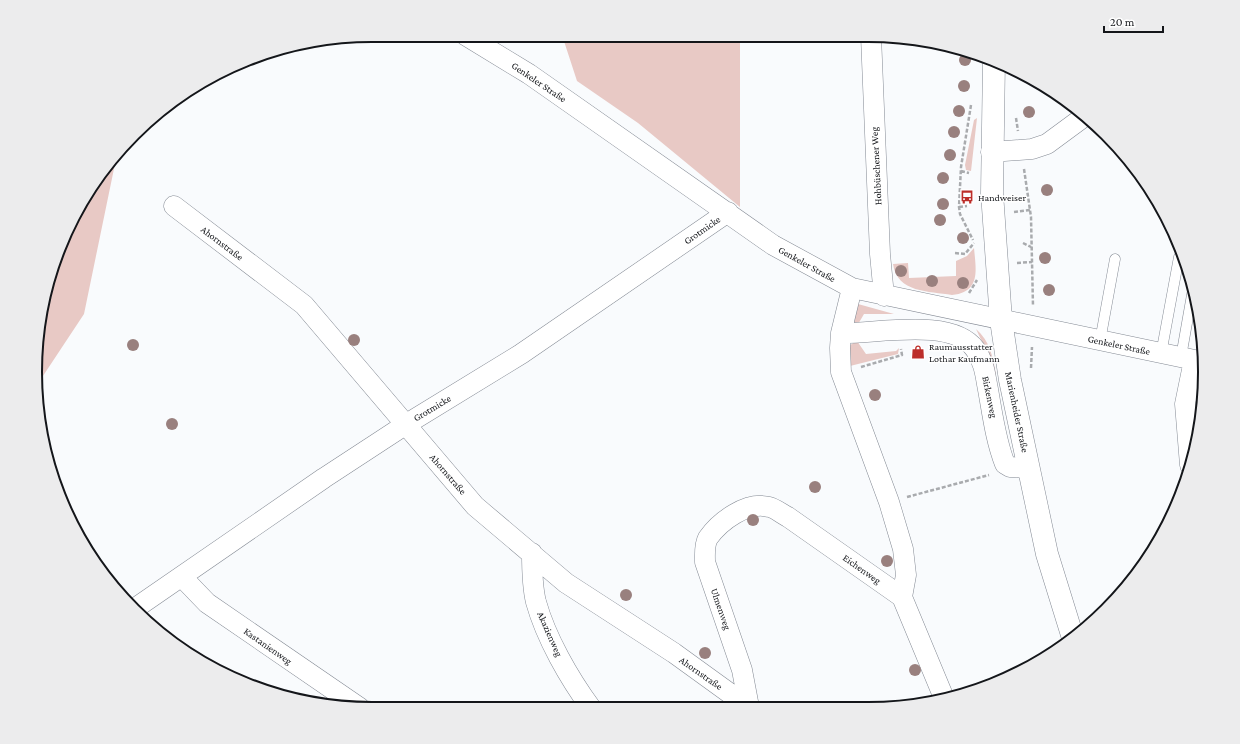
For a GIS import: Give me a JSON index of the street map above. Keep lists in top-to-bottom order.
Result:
{
  "streets": {
    "main road": ["Marienheider Straße"],
    "street": [
      "Genkeler Straße",
      "Hohbüschener Weg",
      "Grotmicke",
      "Ahornstraße",
      "Birkenweg",
      "Eichenweg",
      "Ulmenweg",
      "Akazienweg",
      "Kastanienweg"
    ]
  },
  "crossings": [
    ["Genkeler Straße", "Hohbüschener Weg"],
    ["Genkeler Straße", "Grotmicke"],
    ["Genkeler Straße", "Marienheider Straße"],
    ["Grotmicke", "Ahornstraße"],
    ["Grotmicke", "Kastanienweg"],
    ["Ahornstraße", "Akazienweg"],
    ["Birkenweg", "Marienheider Straße"],
    ["Eichenweg", "Ulmenweg"]
  ],
  "places": {
    "bus stop": ["Handweiser"],
    "shop": ["Raumausstatter Lothar Kaufmann"]
  },
  "scale_bar": "20 m"
}
